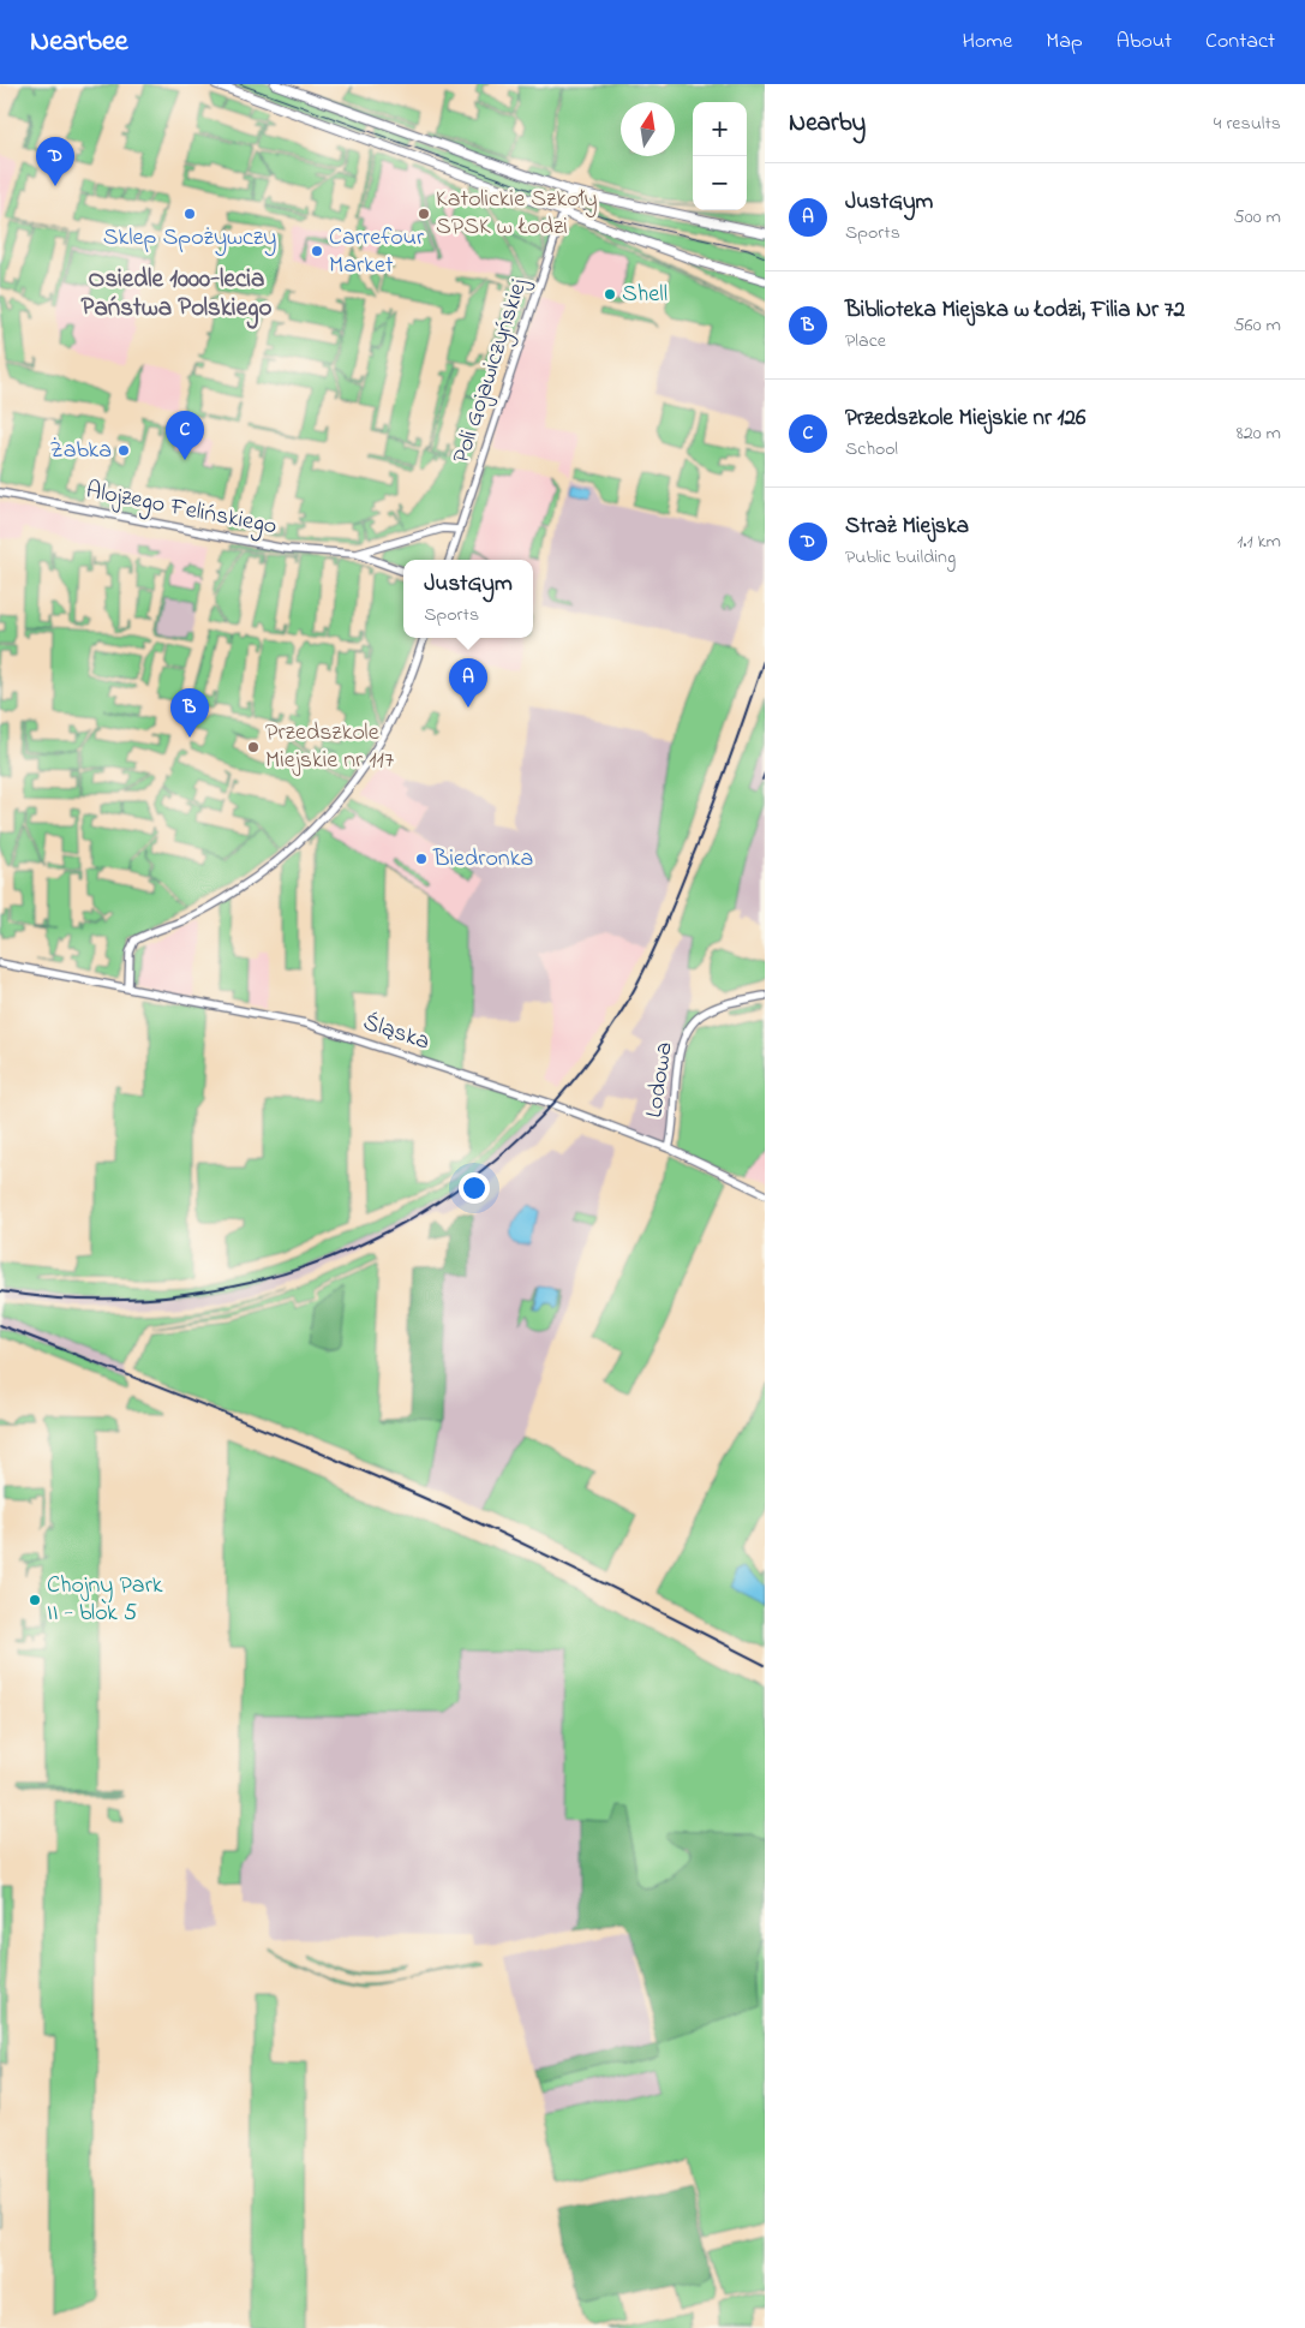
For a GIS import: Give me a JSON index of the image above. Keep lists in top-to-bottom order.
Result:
{
  "streets": {
    "street": [
      "Poli Gojawiczyńskiej",
      "Alojzego Felińskiego",
      "Śląska",
      "Lodowa"
    ]
  },
  "crossings": [
    ["Poli Gojawiczyńskiej", "Alojzego Felińskiego"],
    ["Śląska", "Lodowa"]
  ],
  "districts": ["Osiedle 1000-lecia Państwa Polskiego"],
  "places": [
    "Sklep Spożywczy",
    "Katolickie Szkoły SPSK w Łodzi",
    "Carrefour Market",
    "Shell",
    "Żabka",
    "Przedszkole Miejskie nr 117",
    "Biedronka",
    "Chojny Park II - blok 5"
  ],
  "north": "top",
  "page": {
    "header": "Nearbee",
    "nav": [
      "Home",
      "Map",
      "About",
      "Contact"
    ],
    "heading": ["Nearby", "4 results"],
    "map_buttons": ["+", "−"],
    "pins": [
      "D",
      "C",
      "A",
      "B"
    ],
    "list": [
      {
        "mark": "A",
        "name": "JustGym",
        "note": "Sports",
        "value": "500 m"
      },
      {
        "mark": "B",
        "name": "Biblioteka Miejska w Łodzi, Filia Nr 72",
        "note": "Place",
        "value": "560 m"
      },
      {
        "mark": "C",
        "name": "Przedszkole Miejskie nr 126",
        "note": "School",
        "value": "820 m"
      },
      {
        "mark": "D",
        "name": "Straż Miejska",
        "note": "Public building",
        "value": "1.1 km"
      }
    ],
    "popup": ["JustGym", "Sports"]
  }
}
